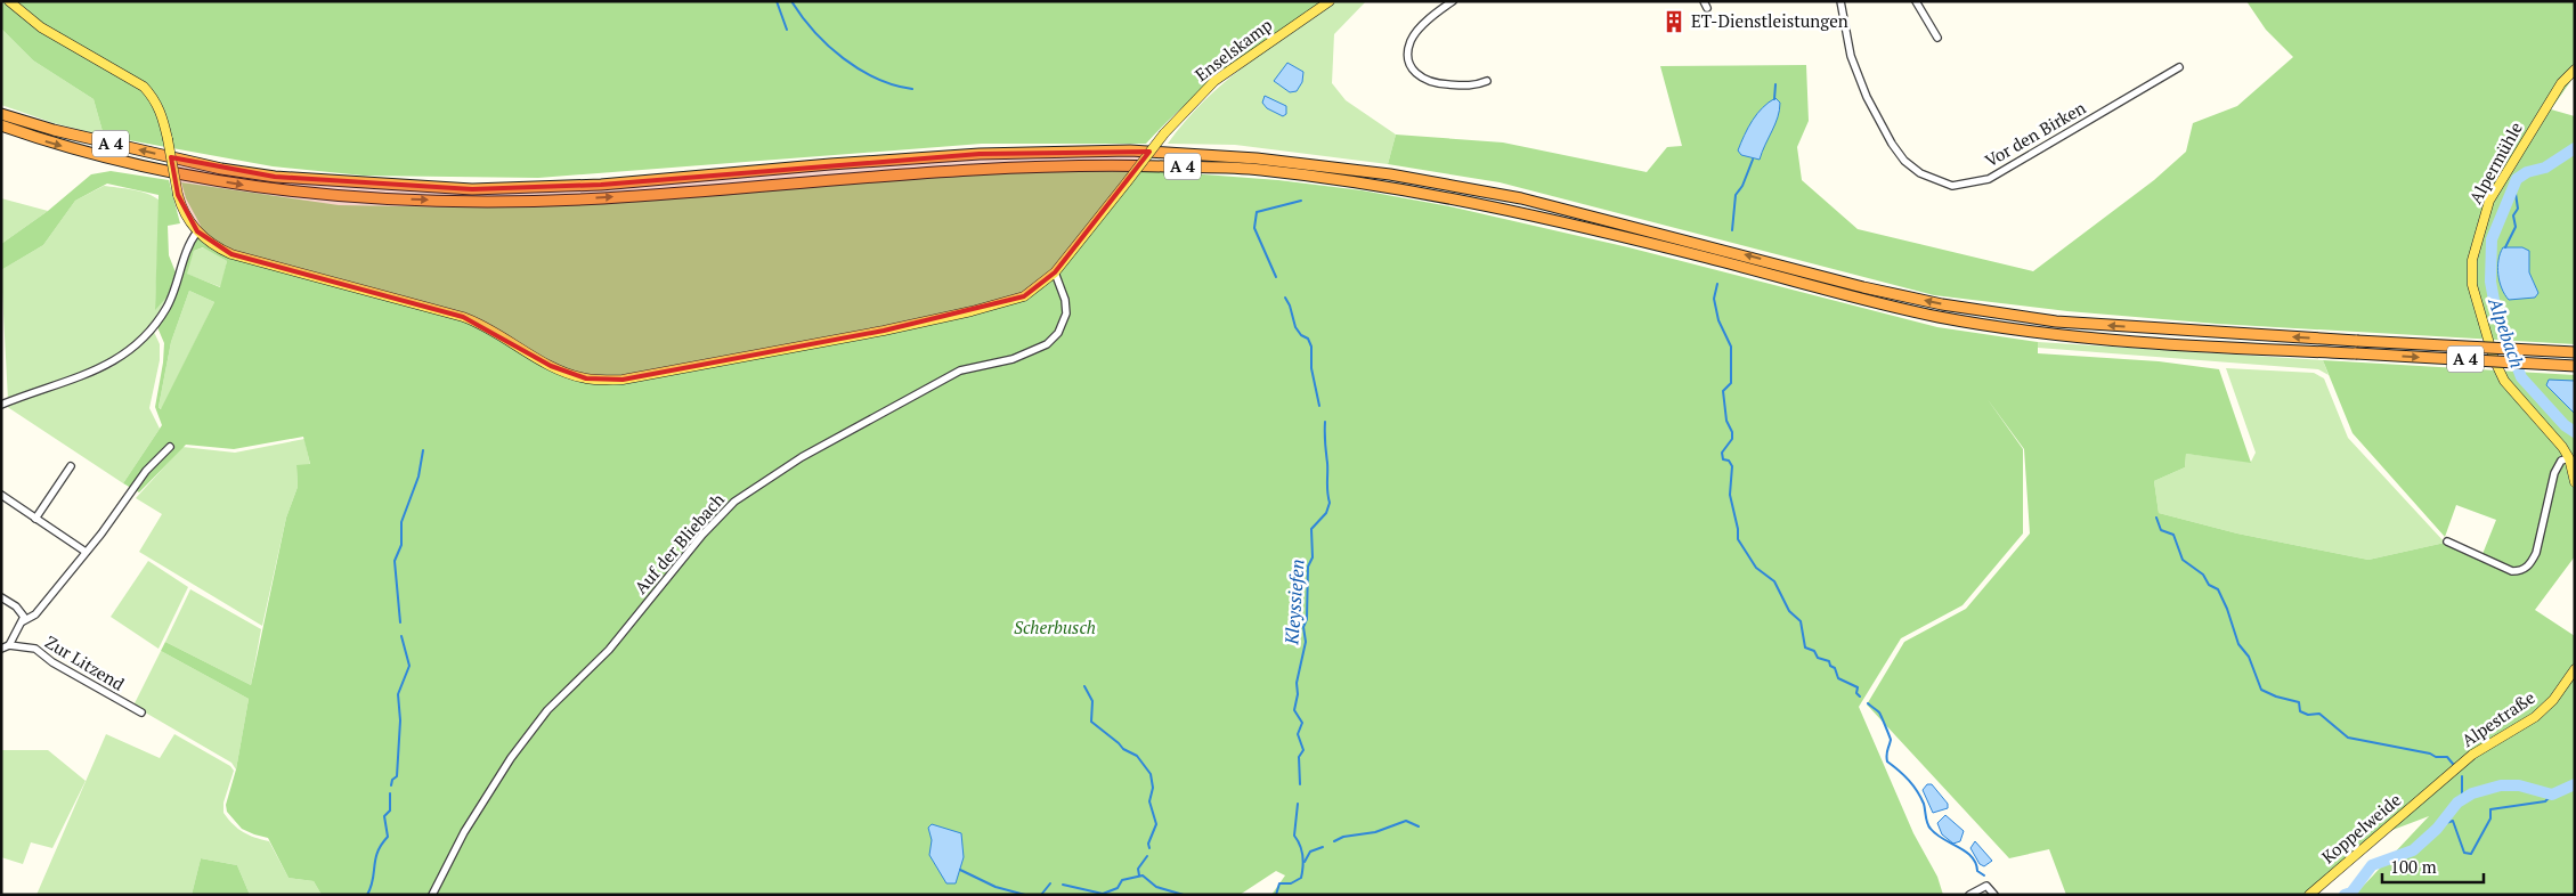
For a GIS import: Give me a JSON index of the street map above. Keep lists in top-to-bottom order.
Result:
{
  "streets": {
    "highway": ["A 4"],
    "main road": [
      "Enselskamp",
      "Alpermühle",
      "Alpestraße",
      "Koppelweide"
    ],
    "street": ["Vor den Birken", "Auf der Bliebach", "Zur Litzend"]
  },
  "crossings": [
    ["Enselskamp", "Auf der Bliebach"],
    ["Alpestraße", "Koppelweide"]
  ],
  "water": ["Alpebach", "Kleyssiefen"],
  "parks": ["Scherbusch"],
  "places": {
    "building": ["ET-Dienstleistungen"]
  },
  "scale_bar": "100 m"
}
